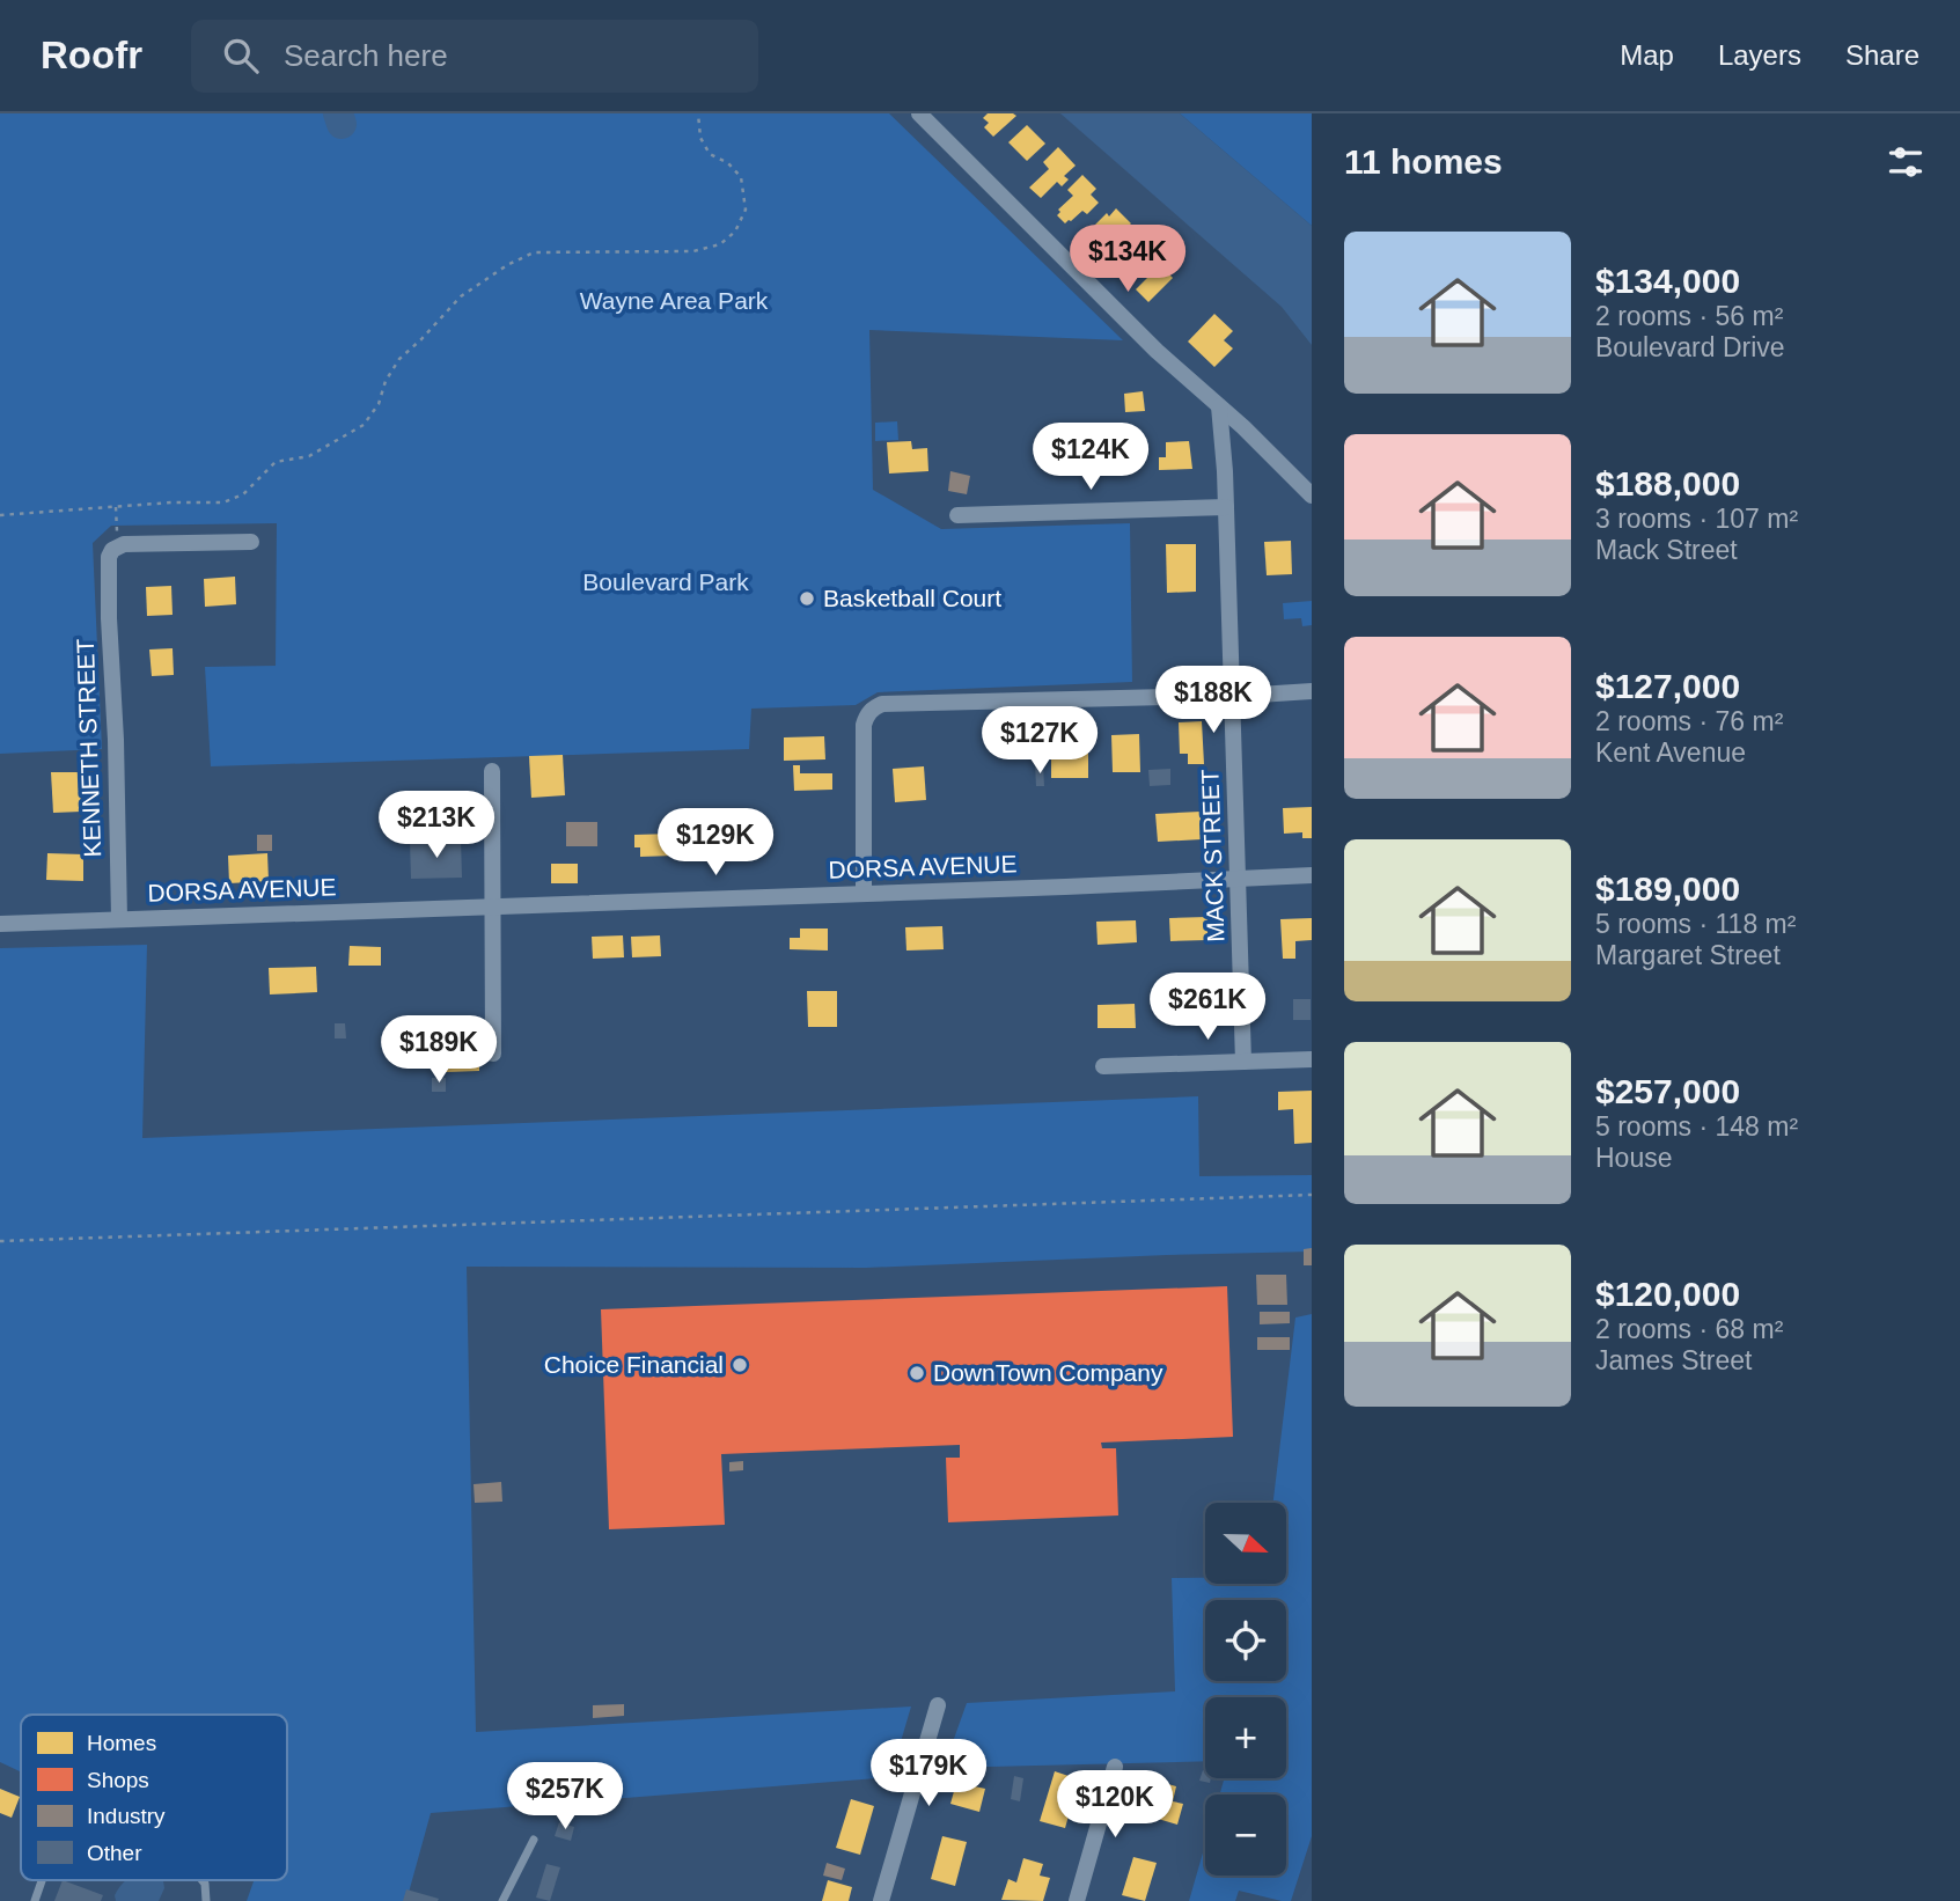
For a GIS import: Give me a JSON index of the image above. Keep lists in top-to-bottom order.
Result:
{
  "streets": {
    "street": ["KENNETH STREET", "MACK STREET", "DORSA AVENUE"]
  },
  "crossings": [
    ["KENNETH STREET", "DORSA AVENUE"],
    ["MACK STREET", "DORSA AVENUE"]
  ],
  "parks": ["Wayne Area Park", "Boulevard Park"],
  "places": ["Basketball Court", "Choice Financial", "DownTown Company"],
  "legend": [
    "Homes",
    "Shops",
    "Industry",
    "Other"
  ],
  "north": "right",
  "page": {
    "header": "Roofr",
    "search": "Search here",
    "nav": ["Map", "Layers", "Share"],
    "heading": "11 homes",
    "list": [
      {
        "name": "$134,000",
        "note": "2 rooms · 56 m² · Boulevard Drive"
      },
      {
        "name": "$188,000",
        "note": "3 rooms · 107 m² · Mack Street"
      },
      {
        "name": "$127,000",
        "note": "2 rooms · 76 m² · Kent Avenue"
      },
      {
        "name": "$189,000",
        "note": "5 rooms · 118 m² · Margaret Street"
      },
      {
        "name": "$257,000",
        "note": "5 rooms · 148 m² · House"
      },
      {
        "name": "$120,000",
        "note": "2 rooms · 68 m² · James Street"
      }
    ],
    "price": [
      "$134K",
      "$124K",
      "$188K",
      "$127K",
      "$213K",
      "$129K",
      "$261K",
      "$189K",
      "$179K",
      "$257K",
      "$120K"
    ],
    "map_buttons": ["+", "−"]
  }
}
